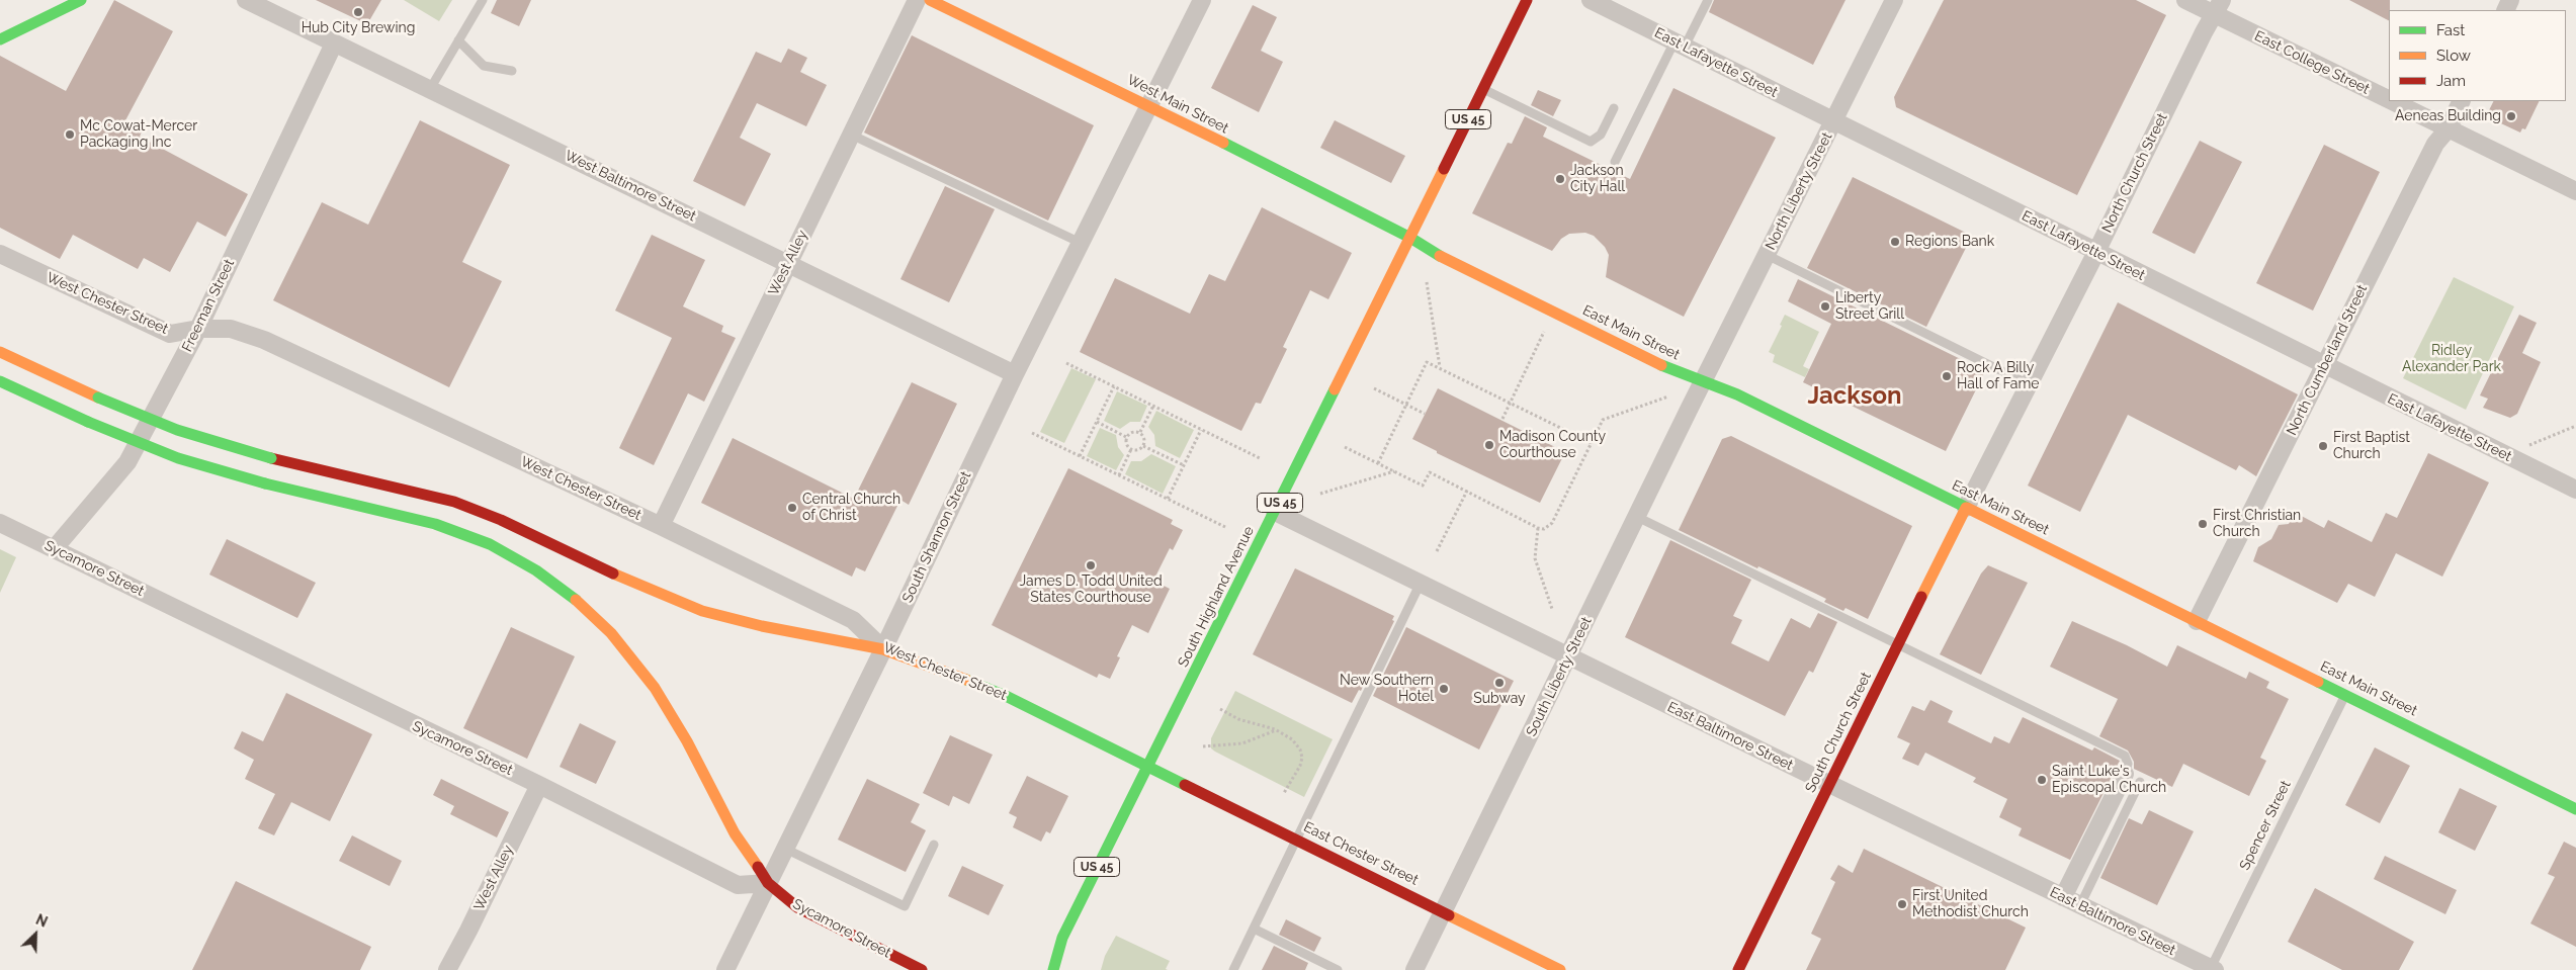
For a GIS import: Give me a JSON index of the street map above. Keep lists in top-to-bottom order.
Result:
{
  "streets": {
    "main road": [
      "West Main Street",
      "US 45",
      "West Chester Street",
      "East Main Street",
      "Sycamore Street",
      "South Highland Avenue",
      "South Church Street",
      "East Chester Street"
    ],
    "street": [
      "East Lafayette Street",
      "East College Street",
      "North Church Street",
      "West Baltimore Street",
      "North Liberty Street",
      "West Alley",
      "Freeman Street",
      "North Cumberland Street",
      "South Shannon Street",
      "South Liberty Street",
      "East Baltimore Street"
    ],
    "lane": ["Spencer Street"]
  },
  "crossings": [
    ["East Lafayette Street", "North Church Street"],
    ["East Lafayette Street", "North Liberty Street"],
    ["East Lafayette Street", "North Cumberland Street"],
    ["East College Street", "North Church Street"],
    ["East College Street", "North Cumberland Street"],
    ["West Main Street", "US 45"],
    ["West Main Street", "East Main Street"],
    ["West Main Street", "South Shannon Street"],
    ["West Main Street", "South Highland Avenue"],
    ["US 45", "East Main Street"],
    ["US 45", "South Highland Avenue"],
    ["North Church Street", "East Main Street"],
    ["North Church Street", "South Church Street"],
    ["West Baltimore Street", "West Alley"],
    ["West Baltimore Street", "Freeman Street"],
    ["West Baltimore Street", "South Shannon Street"],
    ["North Liberty Street", "East Main Street"],
    ["North Liberty Street", "South Liberty Street"],
    ["West Alley", "West Chester Street"],
    ["West Alley", "Sycamore Street"],
    ["West Chester Street", "Freeman Street"],
    ["West Chester Street", "South Shannon Street"],
    ["West Chester Street", "South Highland Avenue"],
    ["West Chester Street", "East Chester Street"],
    ["Freeman Street", "Sycamore Street"],
    ["East Main Street", "North Cumberland Street"],
    ["East Main Street", "South Highland Avenue"],
    ["East Main Street", "South Liberty Street"],
    ["East Main Street", "South Church Street"],
    ["East Main Street", "Spencer Street"],
    ["South Shannon Street", "Sycamore Street"],
    ["South Highland Avenue", "East Baltimore Street"],
    ["South Highland Avenue", "East Chester Street"],
    ["South Liberty Street", "East Baltimore Street"],
    ["South Liberty Street", "East Chester Street"],
    ["South Church Street", "East Baltimore Street"],
    ["East Baltimore Street", "Spencer Street"]
  ],
  "districts": ["Jackson"],
  "parks": ["Ridley Alexander Park"],
  "places": [
    "Hub City Brewing",
    "Aeneas Building",
    "Mc Cowat-Mercer Packaging Inc",
    "Jackson City Hall",
    "Regions Bank",
    "Liberty Street Grill",
    "Rock A Billy Hall of Fame",
    "Madison County Courthouse",
    "First Baptist Church",
    "Central Church of Christ",
    "First Christian Church",
    "James D. Todd United States Courthouse",
    "Subway",
    "New Southern Hotel",
    "Saint Luke's Episcopal Church",
    "First United Methodist Church"
  ],
  "legend": ["Fast", "Slow", "Jam"],
  "north": "top right"
}
